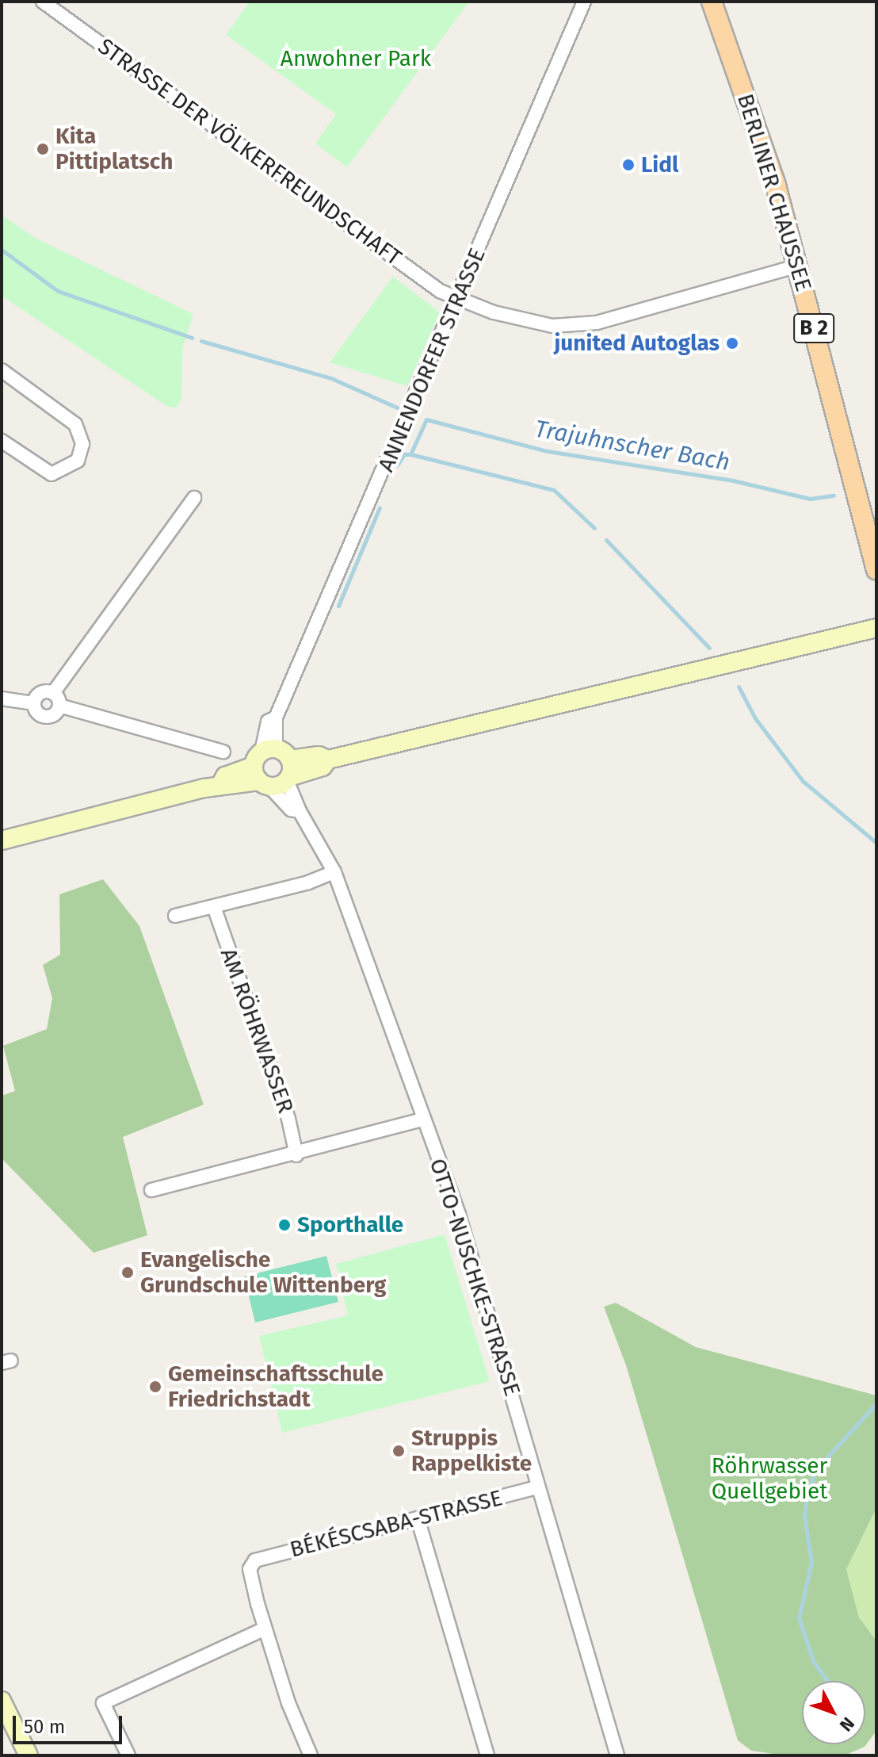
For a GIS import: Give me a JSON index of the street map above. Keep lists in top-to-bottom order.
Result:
{
  "streets": {
    "main road": ["BERLINER CHAUSSEE", "B 2"],
    "street": [
      "STRASSE DER VÖLKERFREUNDSCHAFT",
      "ANNENDORFER STRASSE",
      "AM RÖHRWASSER",
      "OTTO-NUSCHKE-STRASSE",
      "BÉKÉSCSABA-STRASSE"
    ]
  },
  "crossings": [
    ["STRASSE DER VÖLKERFREUNDSCHAFT", "BERLINER CHAUSSEE"],
    ["STRASSE DER VÖLKERFREUNDSCHAFT", "ANNENDORFER STRASSE"],
    ["ANNENDORFER STRASSE", "OTTO-NUSCHKE-STRASSE"],
    ["OTTO-NUSCHKE-STRASSE", "BÉKÉSCSABA-STRASSE"]
  ],
  "water": ["Trajuhnscher Bach"],
  "parks": ["Anwohner Park", "Röhrwasser Quellgebiet"],
  "places": [
    "Kita Pittiplatsch",
    "Lidl",
    "junited Autoglas",
    "Sporthalle",
    "Evangelische Grundschule Wittenberg",
    "Gemeinschaftsschule Friedrichstadt",
    "Struppis Rappelkiste"
  ],
  "scale_bar": "50 m",
  "north": "bottom right"
}
